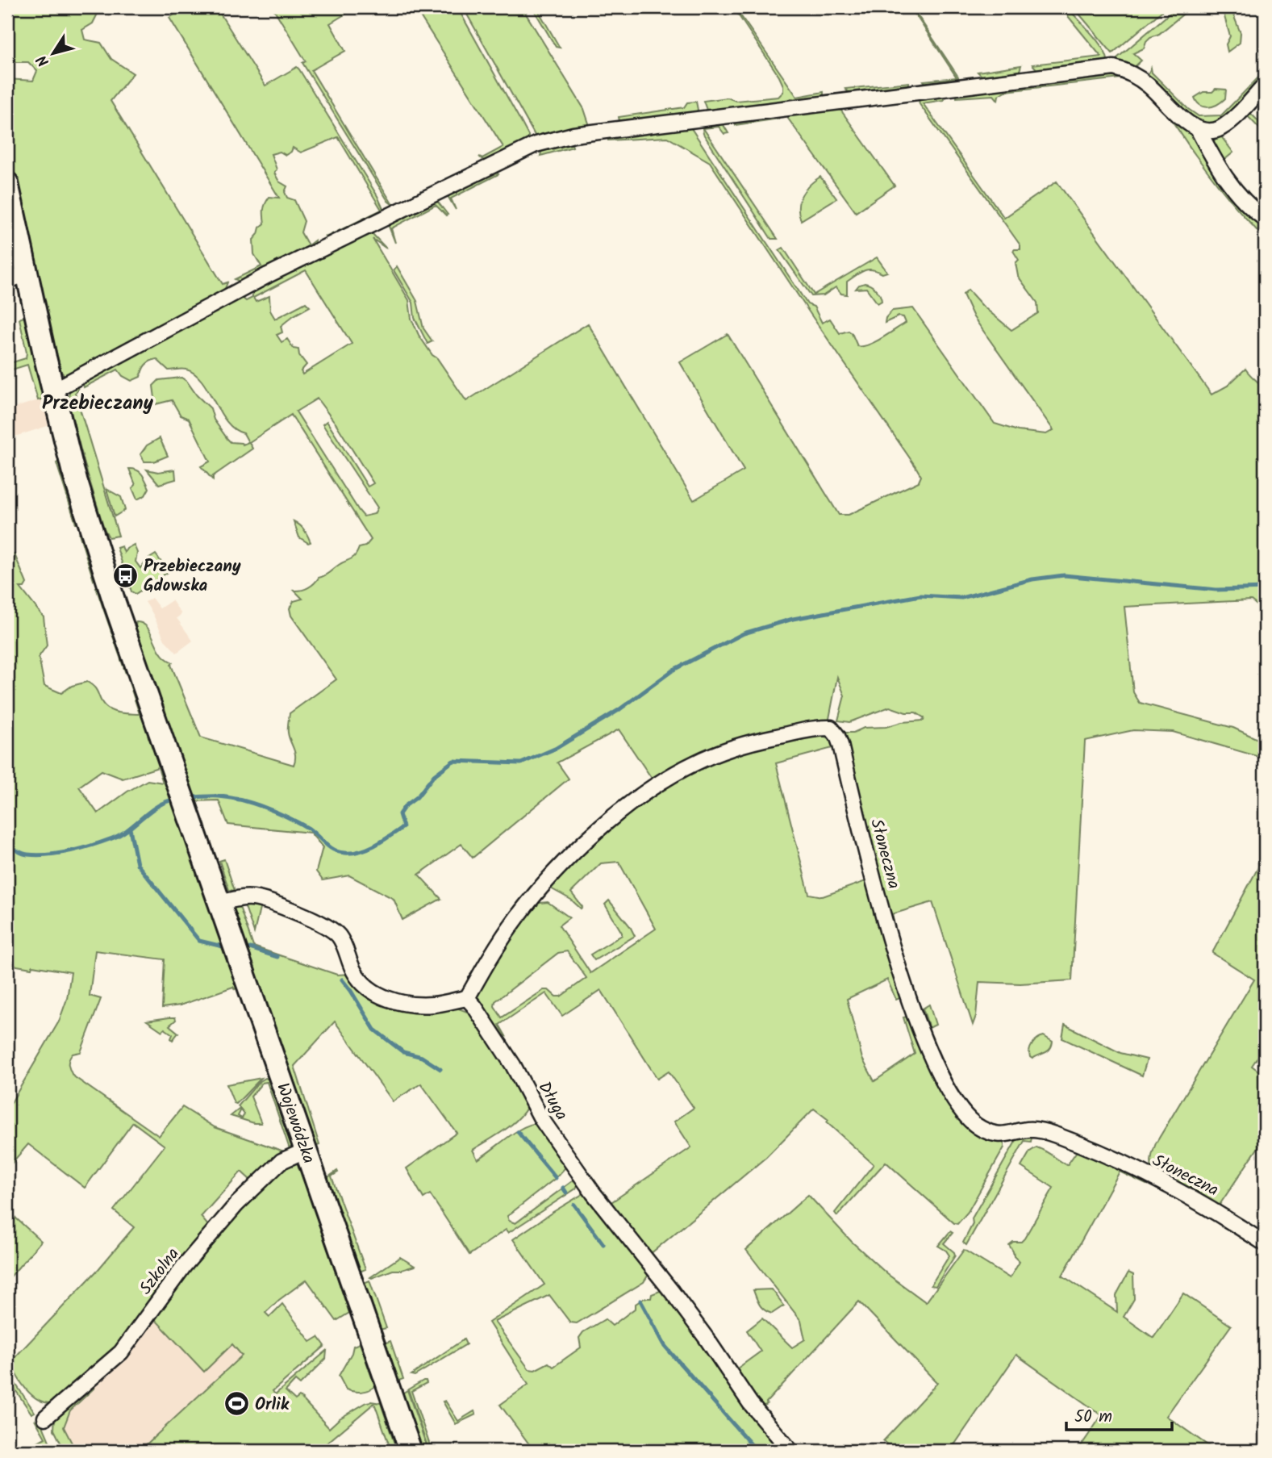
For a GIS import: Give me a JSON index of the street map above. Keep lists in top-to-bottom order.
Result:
{
  "streets": {
    "main road": ["Wojewódzka"],
    "street": ["Słoneczna", "Długa", "Szkolna"]
  },
  "crossings": [
    ["Słoneczna", "Długa"],
    ["Wojewódzka", "Szkolna"]
  ],
  "districts": ["Przebieczany"],
  "places": {
    "bus stop": ["Przebieczany Gdowska"],
    "sports": ["Orlik"]
  },
  "scale_bar": "50 m",
  "north": "bottom left"
}
